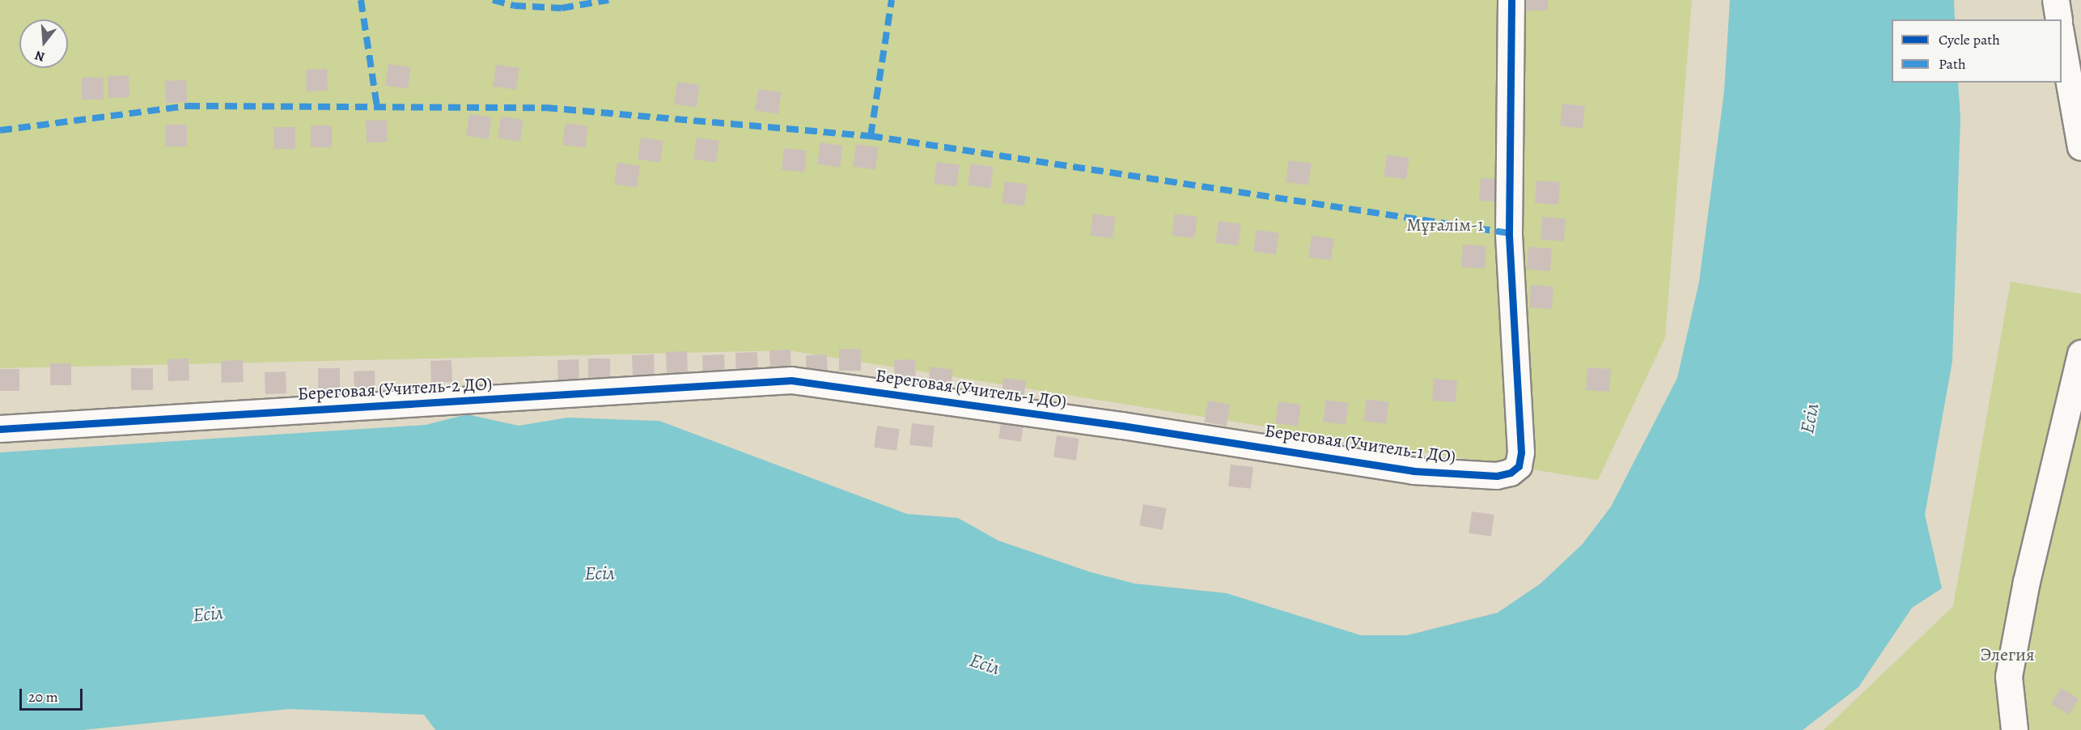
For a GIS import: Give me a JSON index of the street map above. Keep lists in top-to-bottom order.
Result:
{
  "streets": {
    "street": ["Береговая (Учитель-2 ДО)", "Береговая (Учитель-1 ДО)"]
  },
  "crossings": [
    ["Береговая (Учитель-2 ДО)", "Береговая (Учитель-1 ДО)"]
  ],
  "water": ["Есіл"],
  "parks": ["Мұғалім-1", "Элегия"],
  "legend": ["Cycle path", "Path"],
  "scale_bar": "20 m",
  "north": "bottom"
}
